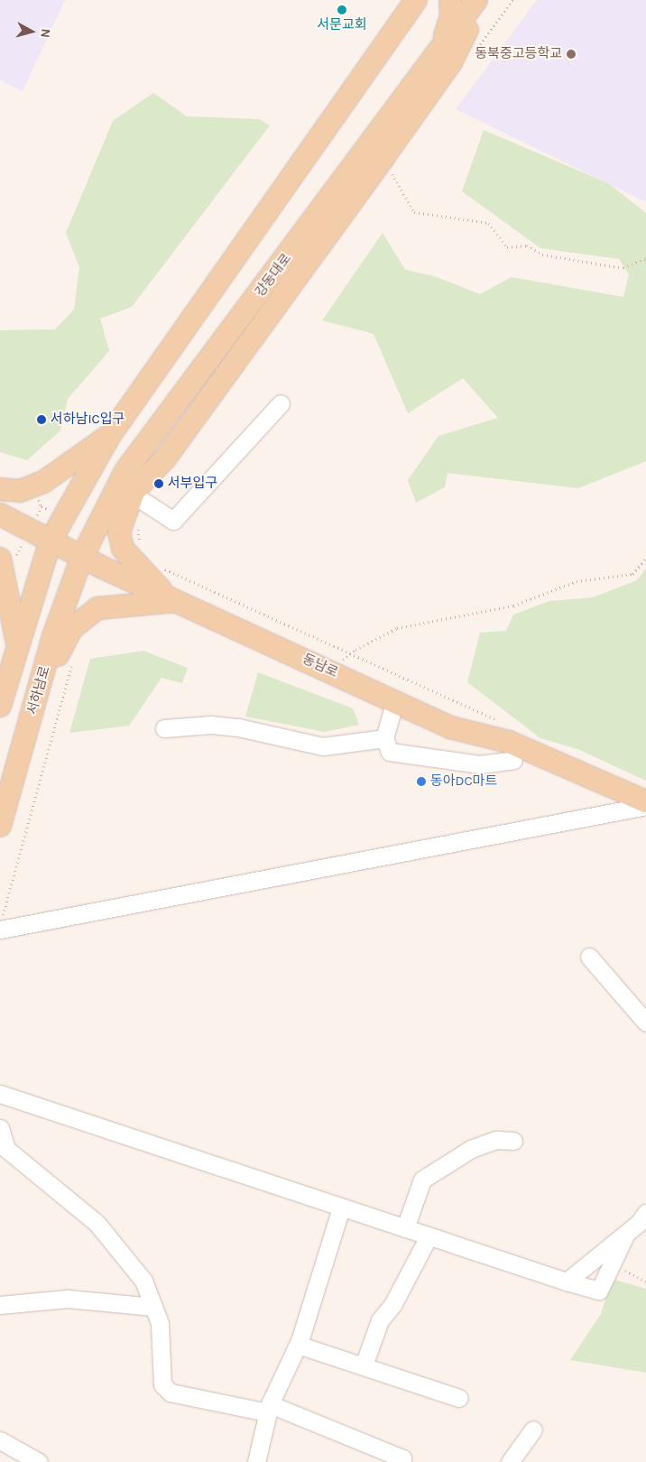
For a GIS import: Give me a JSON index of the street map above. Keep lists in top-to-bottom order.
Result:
{
  "streets": {
    "main road": ["강동대로", "동남로", "서하남로"]
  },
  "crossings": [
    ["강동대로", "동남로"],
    ["강동대로", "서하남로"],
    ["동남로", "서하남로"]
  ],
  "places": [
    "서문교회",
    "동북중고등학교",
    "서하남IC입구",
    "서부입구",
    "동아DC마트"
  ],
  "north": "right"
}
